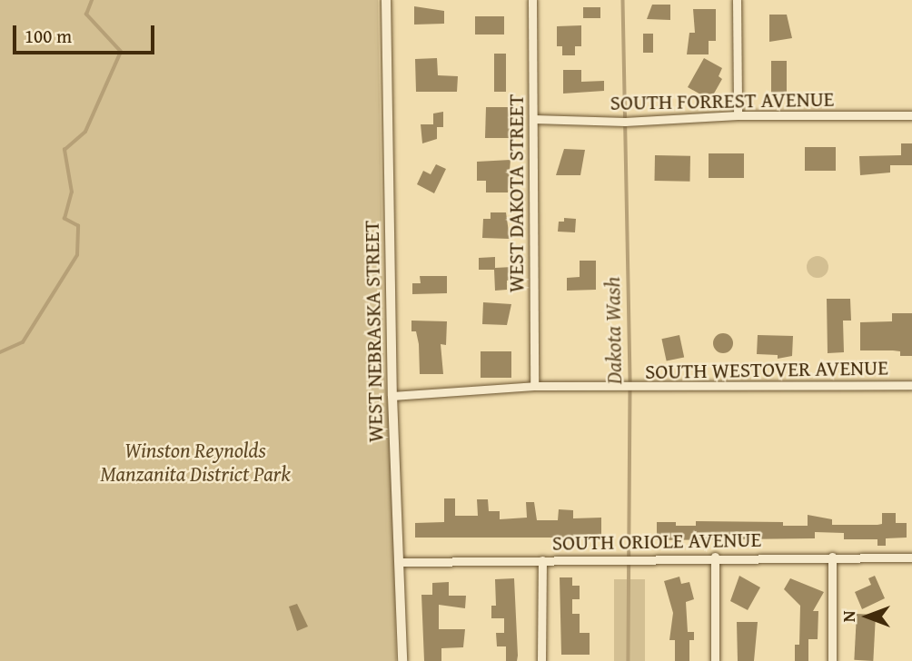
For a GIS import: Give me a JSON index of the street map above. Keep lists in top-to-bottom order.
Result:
{
  "streets": {
    "street": [
      "SOUTH FORREST AVENUE",
      "WEST DAKOTA STREET",
      "WEST NEBRASKA STREET",
      "SOUTH WESTOVER AVENUE",
      "SOUTH ORIOLE AVENUE"
    ]
  },
  "crossings": [
    ["SOUTH FORREST AVENUE", "WEST DAKOTA STREET"],
    ["WEST DAKOTA STREET", "SOUTH WESTOVER AVENUE"],
    ["WEST NEBRASKA STREET", "SOUTH WESTOVER AVENUE"],
    ["WEST NEBRASKA STREET", "SOUTH ORIOLE AVENUE"]
  ],
  "water": ["Dakota Wash"],
  "parks": ["Winston Reynolds Manzanita District Park"],
  "scale_bar": "100 m",
  "north": "left"
}
